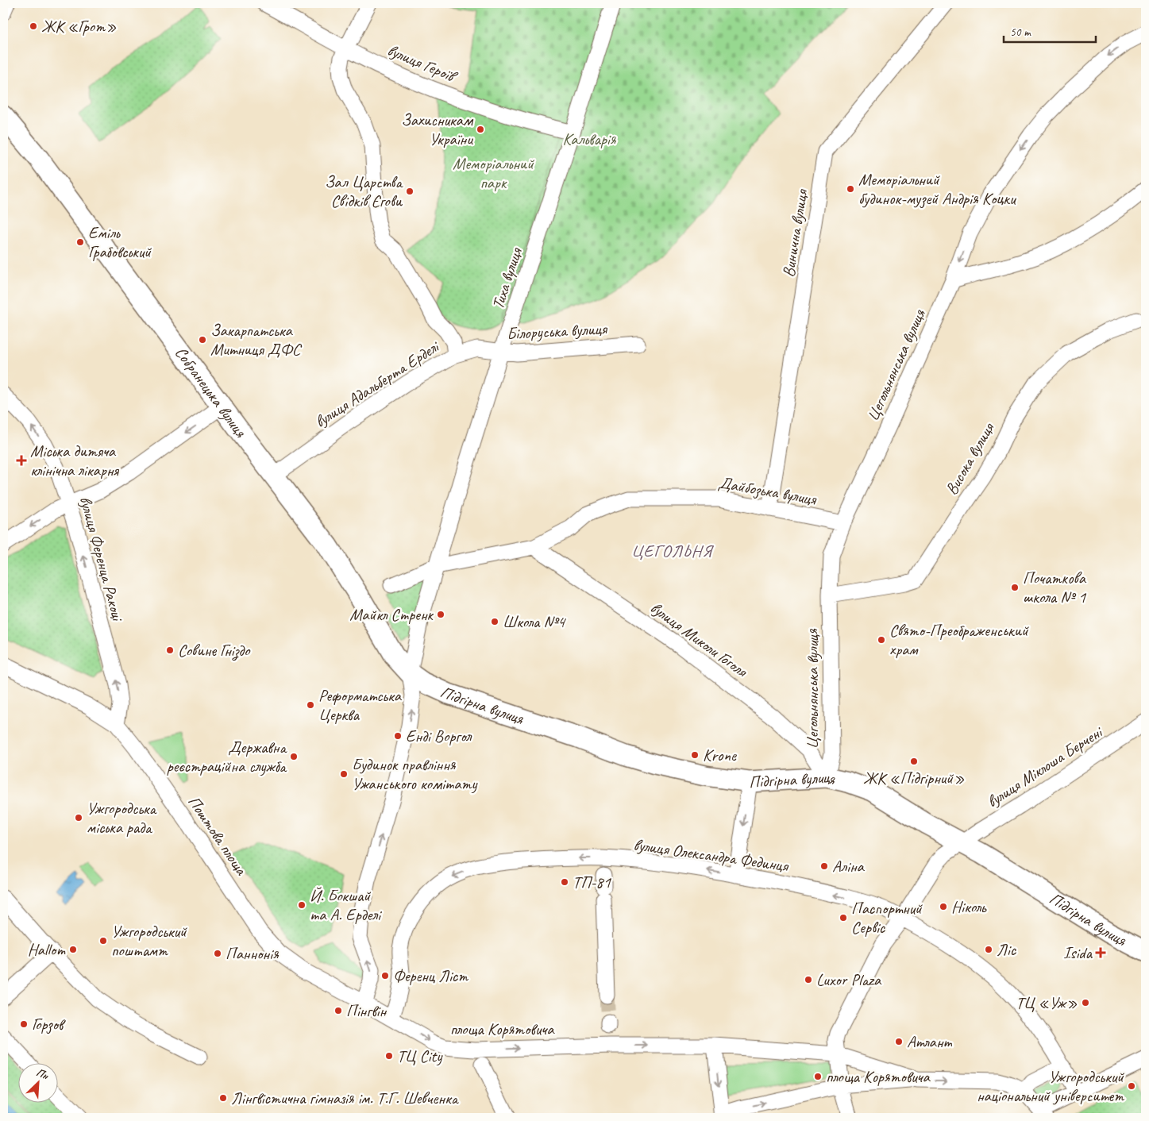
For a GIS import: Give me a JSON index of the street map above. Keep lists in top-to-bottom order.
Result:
{
  "streets": {
    "main road": ["Собранецька вулиця", "Підгірна вулиця"],
    "street": [
      "вулиця Героїв",
      "Винична вулиця",
      "Тиха вулиця",
      "Білоруська вулиця",
      "Цегольнянська вулиця",
      "вулиця Адальберта Ерделі",
      "Висока вулиця",
      "Дайбозька вулиця",
      "вулиця Ференца Ракоці",
      "вулиця Миколи Гоголя",
      "вулиця Міклоша Берчені",
      "Поштова площа",
      "вулиця Олександра Фединця",
      "площа Корятовича"
    ]
  },
  "crossings": [
    ["вулиця Героїв", "Тиха вулиця"],
    ["вулиця Героїв", "вулиця Адальберта Ерделі"],
    ["Винична вулиця", "Дайбозька вулиця"],
    ["Тиха вулиця", "Білоруська вулиця"],
    ["Тиха вулиця", "Собранецька вулиця"],
    ["Тиха вулиця", "Дайбозька вулиця"],
    ["Тиха вулиця", "Підгірна вулиця"],
    ["Білоруська вулиця", "вулиця Адальберта Ерделі"],
    ["Цегольнянська вулиця", "Висока вулиця"],
    ["Цегольнянська вулиця", "Дайбозька вулиця"],
    ["Цегольнянська вулиця", "вулиця Миколи Гоголя"],
    ["Цегольнянська вулиця", "Підгірна вулиця"],
    ["вулиця Адальберта Ерделі", "Собранецька вулиця"],
    ["Собранецька вулиця", "Підгірна вулиця"],
    ["Дайбозька вулиця", "вулиця Миколи Гоголя"],
    ["вулиця Ференца Ракоці", "Поштова площа"],
    ["вулиця Миколи Гоголя", "Підгірна вулиця"],
    ["Підгірна вулиця", "вулиця Міклоша Берчені"],
    ["вулиця Міклоша Берчені", "вулиця Олександра Фединця"],
    ["вулиця Міклоша Берчені", "площа Корятовича"],
    ["Поштова площа", "площа Корятовича"],
    ["вулиця Олександра Фединця", "площа Корятовича"]
  ],
  "one_way": [
    "Цегольнянська вулиця",
    "вулиця Ференца Ракоці",
    "вулиця Олександра Фединця",
    "площа Корятовича"
  ],
  "districts": ["ЦЕГОЛЬНЯ"],
  "parks": ["Кальварія", "Меморіальний парк"],
  "places": {
    "other": [
      "ЖК «Грот»",
      "Захисникам України",
      "Меморіальний будинок-музей Андрія Коцки",
      "Зал Царства Свідків Єгови",
      "Еміль Грабовський",
      "Закарпатська Митниця ДФС",
      "Початкова школа № 1",
      "Майкл Стренк",
      "Школа №4",
      "Свято-Преображенський храм",
      "Совине Гніздо",
      "Реформатська Церква",
      "Енді Воргол",
      "Krone",
      "Державна реєстраційна служба",
      "ЖК «Підгірний»",
      "Будинок правління Ужанського комітату",
      "Ужгородська міська рада",
      "Аліна",
      "ТП-81",
      "Й. Бокшай та А. Ерделі",
      "Ніколь",
      "Паспортний Сервіс",
      "Ужгородський поштамт",
      "Hallom",
      "Ліс",
      "Паннонія",
      "Ференц Ліст",
      "Luxor Plaza",
      "ТЦ «Уж»",
      "Пінгвін",
      "Горзов",
      "Атлант",
      "ТЦ City",
      "площа Корятовича",
      "Ужгородський національний університет",
      "Лінгвістична гімназія ім. Т.Г. Шевченка"
    ],
    "health": ["Міська дитяча клінічна лікарня", "Isida"]
  },
  "scale_bar": "50 m",
  "north": "top right"
}
